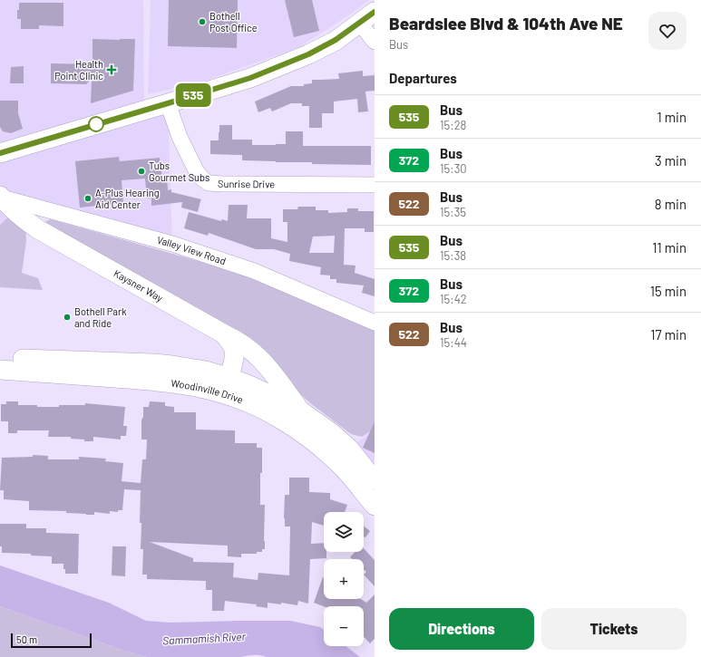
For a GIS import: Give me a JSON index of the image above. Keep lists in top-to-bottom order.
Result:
{
  "streets": {
    "main road": ["Kaysner Way", "Woodinville Drive"],
    "street": ["Sunrise Drive", "Valley View Road"]
  },
  "crossings": [
    ["Valley View Road", "Kaysner Way"],
    ["Kaysner Way", "Woodinville Drive"]
  ],
  "water": ["Sammamish River"],
  "places": {
    "other": [
      "Bothell Post Office",
      "Tubs Gourmet Subs",
      "A-Plus Hearing Aid Center",
      "Bothell Park and Ride"
    ],
    "health": ["Health Point Clinic"]
  },
  "lines": ["bus line 535"],
  "scale_bar": "50 m",
  "page": {
    "on_map": "535",
    "heading": [
      ["Beardslee Blvd & 104th Ave NE", "Bus"],
      "Departures"
    ],
    "list": [
      {
        "mark": "535",
        "name": "Bus",
        "note": "15:28",
        "value": "1 min"
      },
      {
        "mark": "372",
        "name": "Bus",
        "note": "15:30",
        "value": "3 min"
      },
      {
        "mark": "522",
        "name": "Bus",
        "note": "15:35",
        "value": "8 min"
      },
      {
        "mark": "535",
        "name": "Bus",
        "note": "15:38",
        "value": "11 min"
      },
      {
        "mark": "372",
        "name": "Bus",
        "note": "15:42",
        "value": "15 min"
      },
      {
        "mark": "522",
        "name": "Bus",
        "note": "15:44",
        "value": "17 min"
      }
    ],
    "map_buttons": ["+", "−"],
    "buttons": ["Directions", "Tickets"],
    "scale": "50 m"
  }
}
